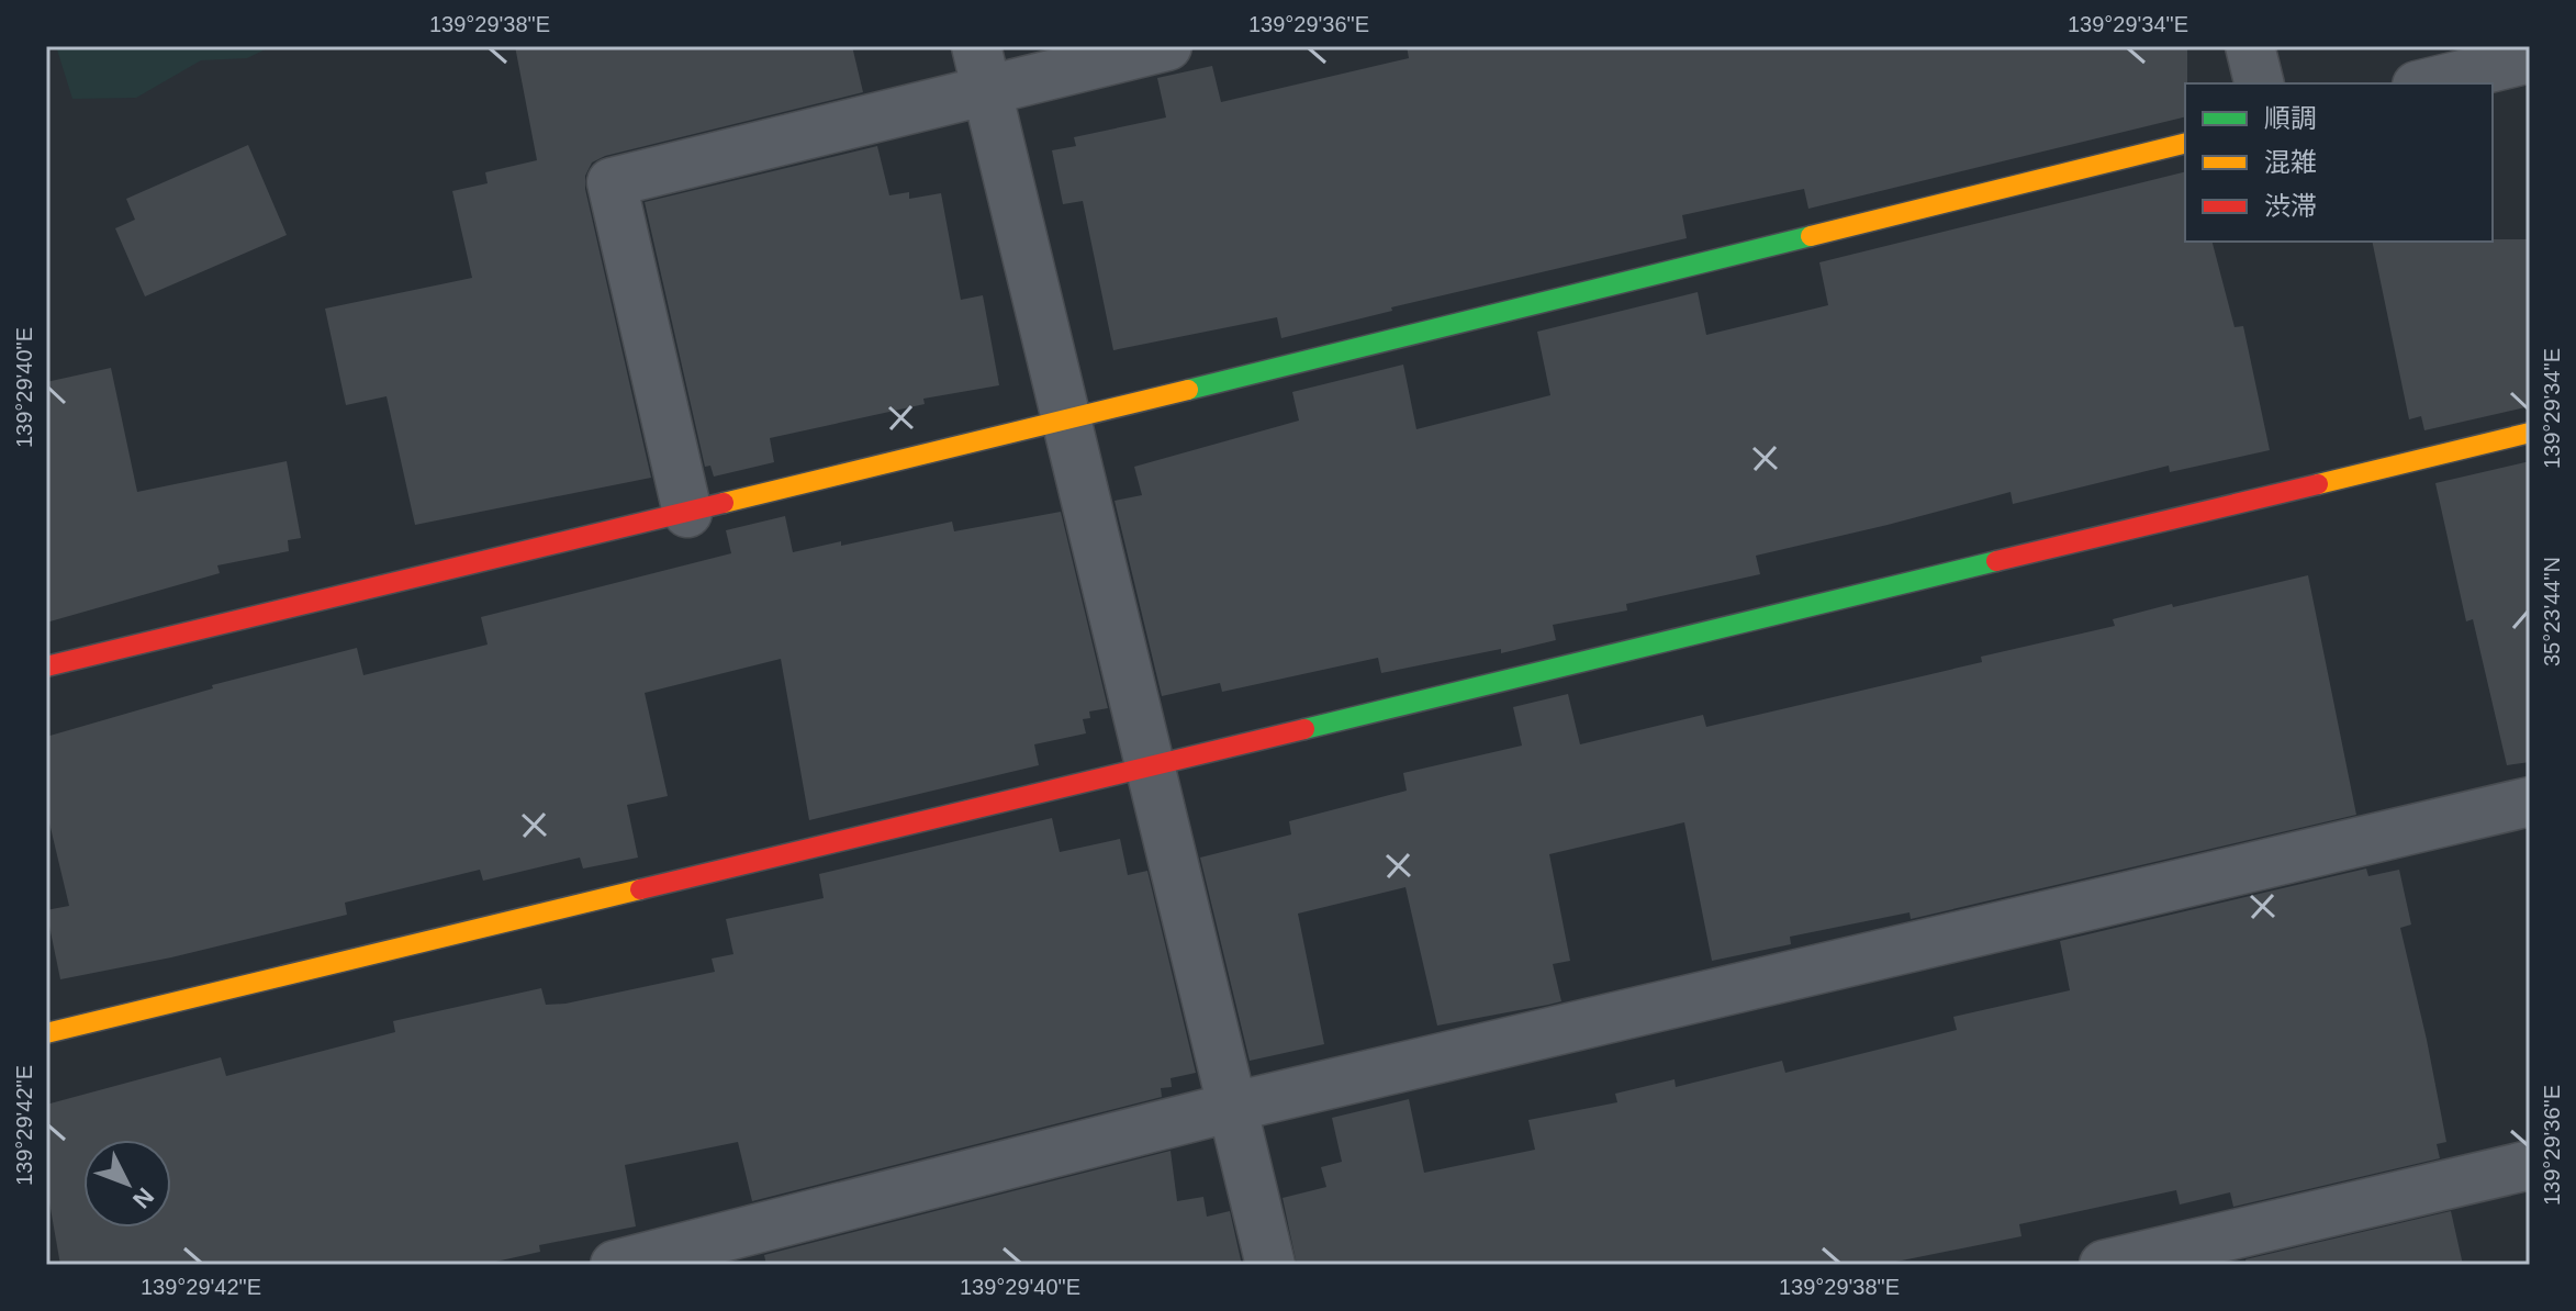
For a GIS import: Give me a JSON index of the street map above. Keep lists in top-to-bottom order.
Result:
{
  "legend": ["順調", "混雑", "渋滞"],
  "north": "bottom right",
  "coordinates": [
    "139°29'38\"E",
    "139°29'36\"E",
    "139°29'34\"E",
    "139°29'40\"E",
    "35°23'44\"N",
    "139°29'42\"E"
  ]
}
